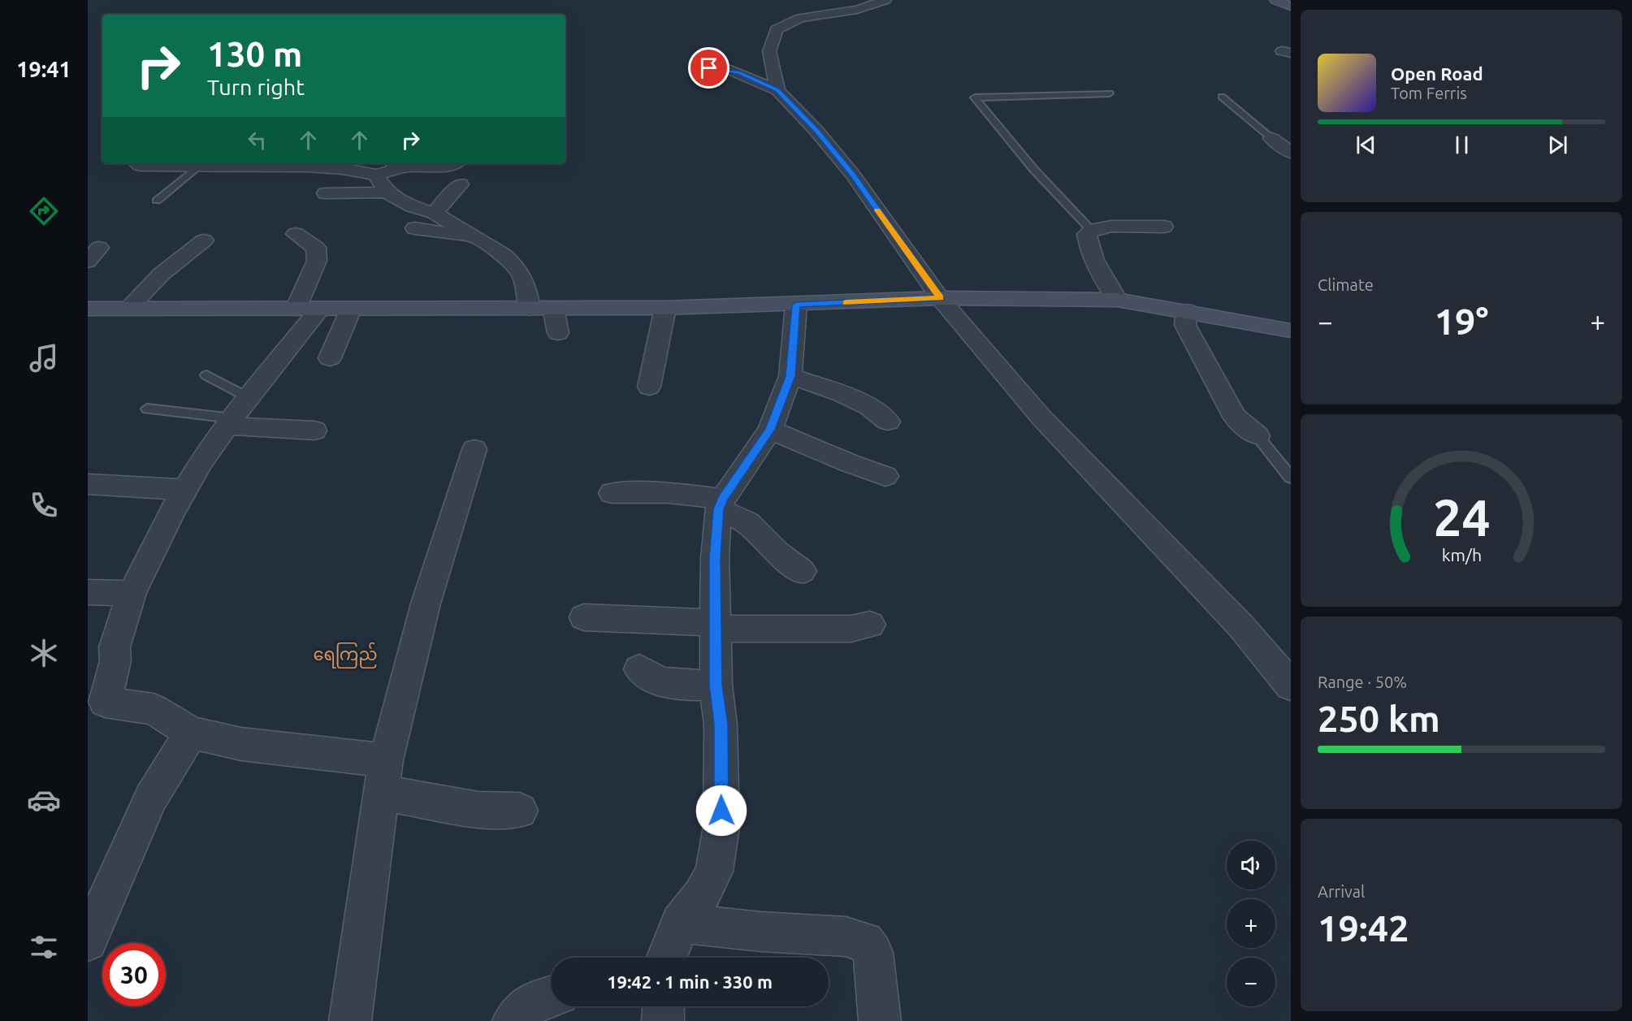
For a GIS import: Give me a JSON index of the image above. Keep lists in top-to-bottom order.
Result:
{
  "districts": ["ရေကြည်"],
  "page": {
    "tabs": "19:41",
    "turn": ["130 m", "Turn right"],
    "song": ["Open Road", "Tom Ferris"],
    "tile": [
      "Climate",
      ["Range · 50%", "250 km"],
      ["Arrival", "19:42"]
    ],
    "heat": ["−", "19°", "+"],
    "map_buttons": ["+", "−"],
    "limit": "30",
    "trip": "19:42 · 1 min · 330 m",
    "gauge": ["24", "km/h"]
  }
}
